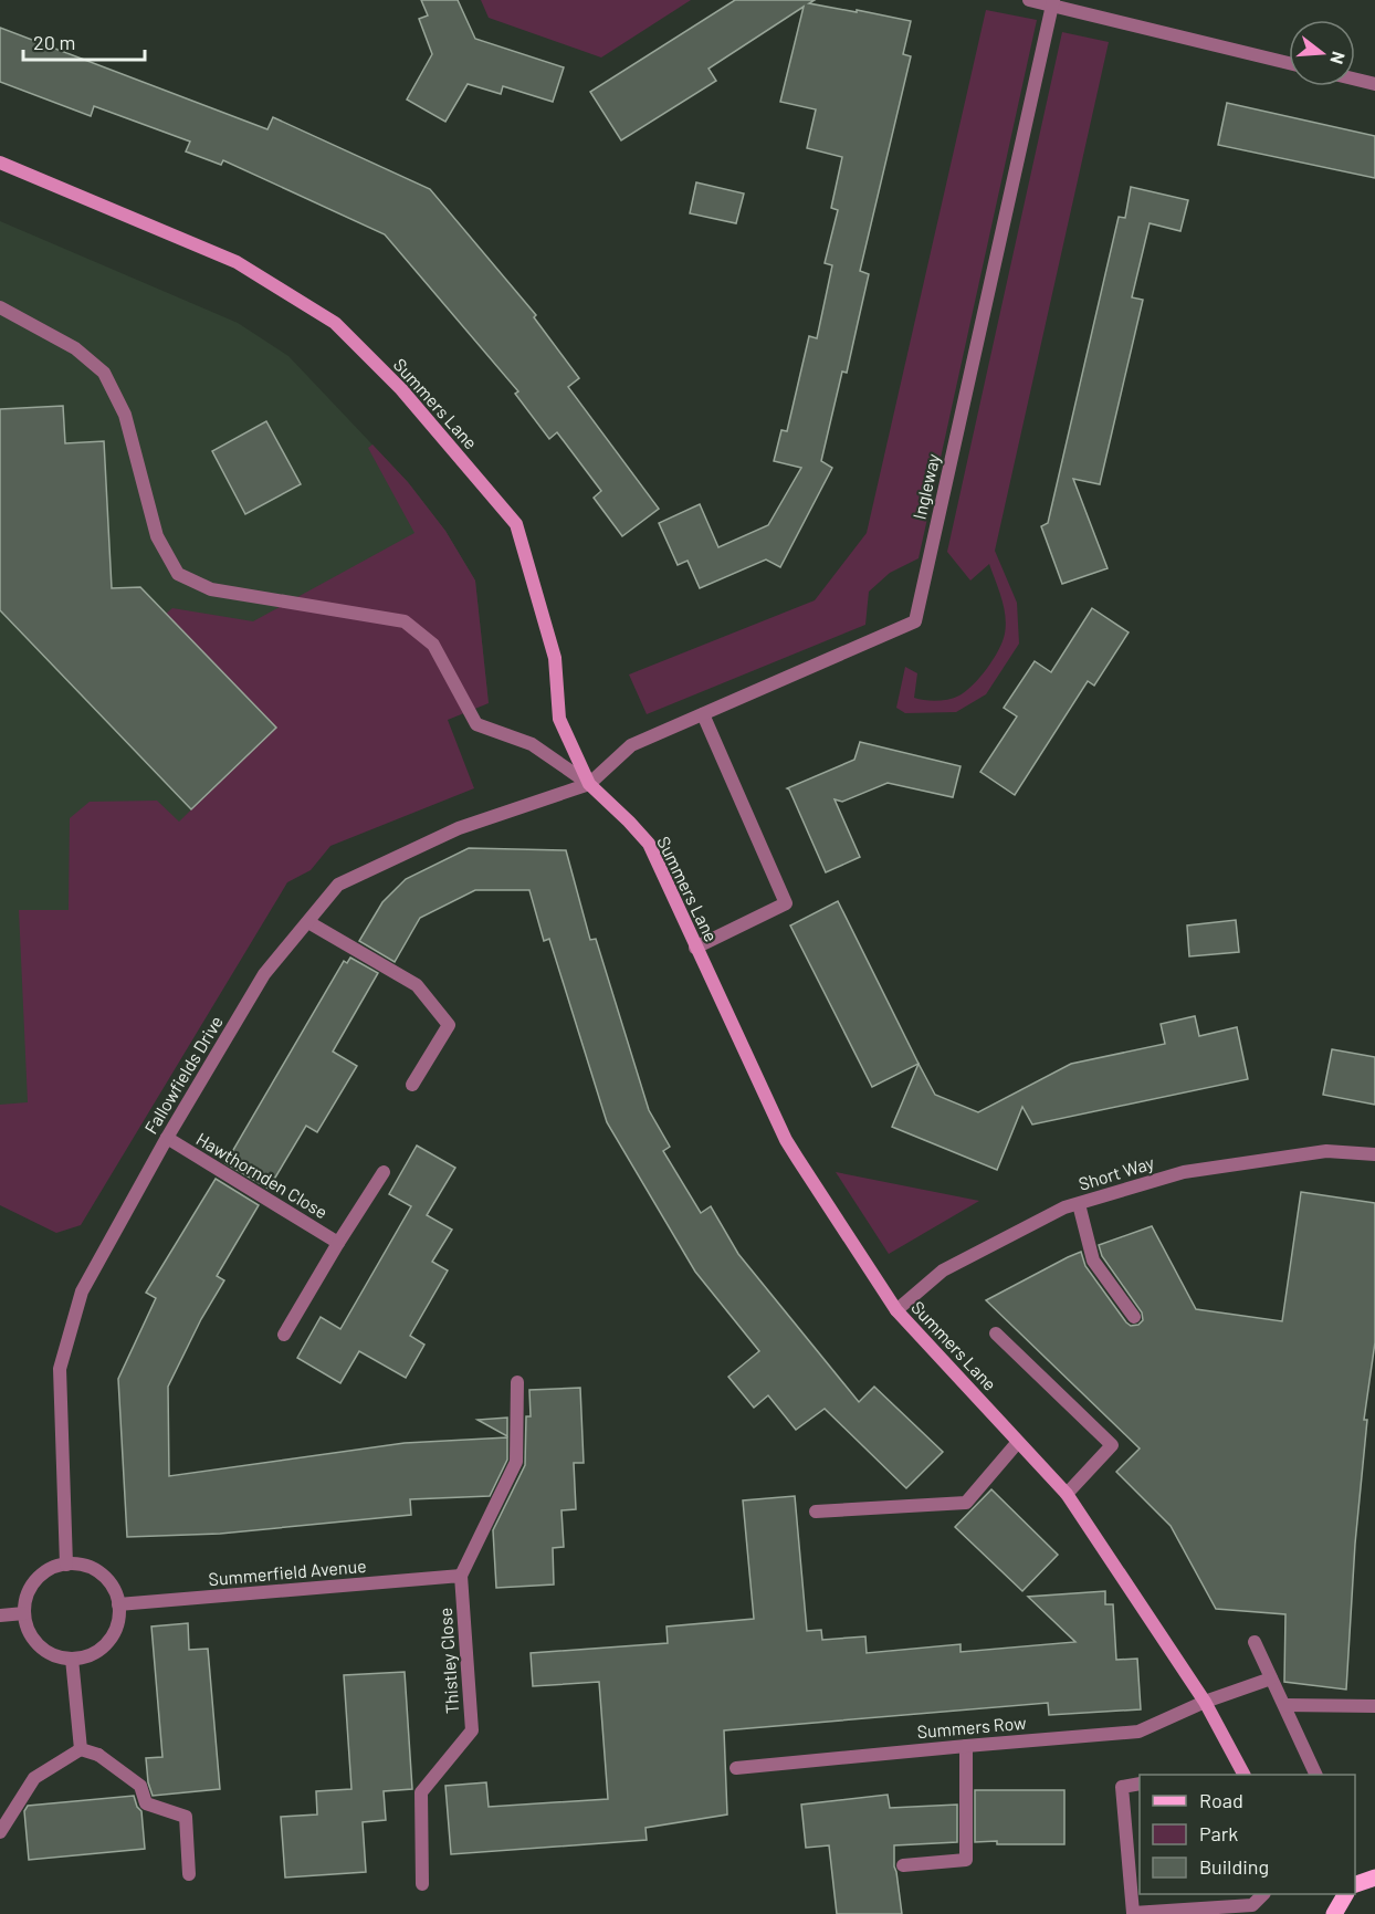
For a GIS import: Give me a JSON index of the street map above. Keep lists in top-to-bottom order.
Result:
{
  "streets": {
    "street": [
      "Summers Lane",
      "Ingleway",
      "Fallowfields Drive",
      "Short Way",
      "Hawthornden Close",
      "Summerfield Avenue",
      "Thistley Close",
      "Summers Row"
    ]
  },
  "crossings": [
    ["Summers Lane", "Ingleway"],
    ["Summers Lane", "Fallowfields Drive"],
    ["Summers Lane", "Short Way"],
    ["Summers Lane", "Summers Row"],
    ["Ingleway", "Fallowfields Drive"],
    ["Fallowfields Drive", "Hawthornden Close"],
    ["Fallowfields Drive", "Summerfield Avenue"],
    ["Summerfield Avenue", "Thistley Close"]
  ],
  "legend": ["Road", "Park", "Building"],
  "scale_bar": "20 m",
  "north": "right"
}
